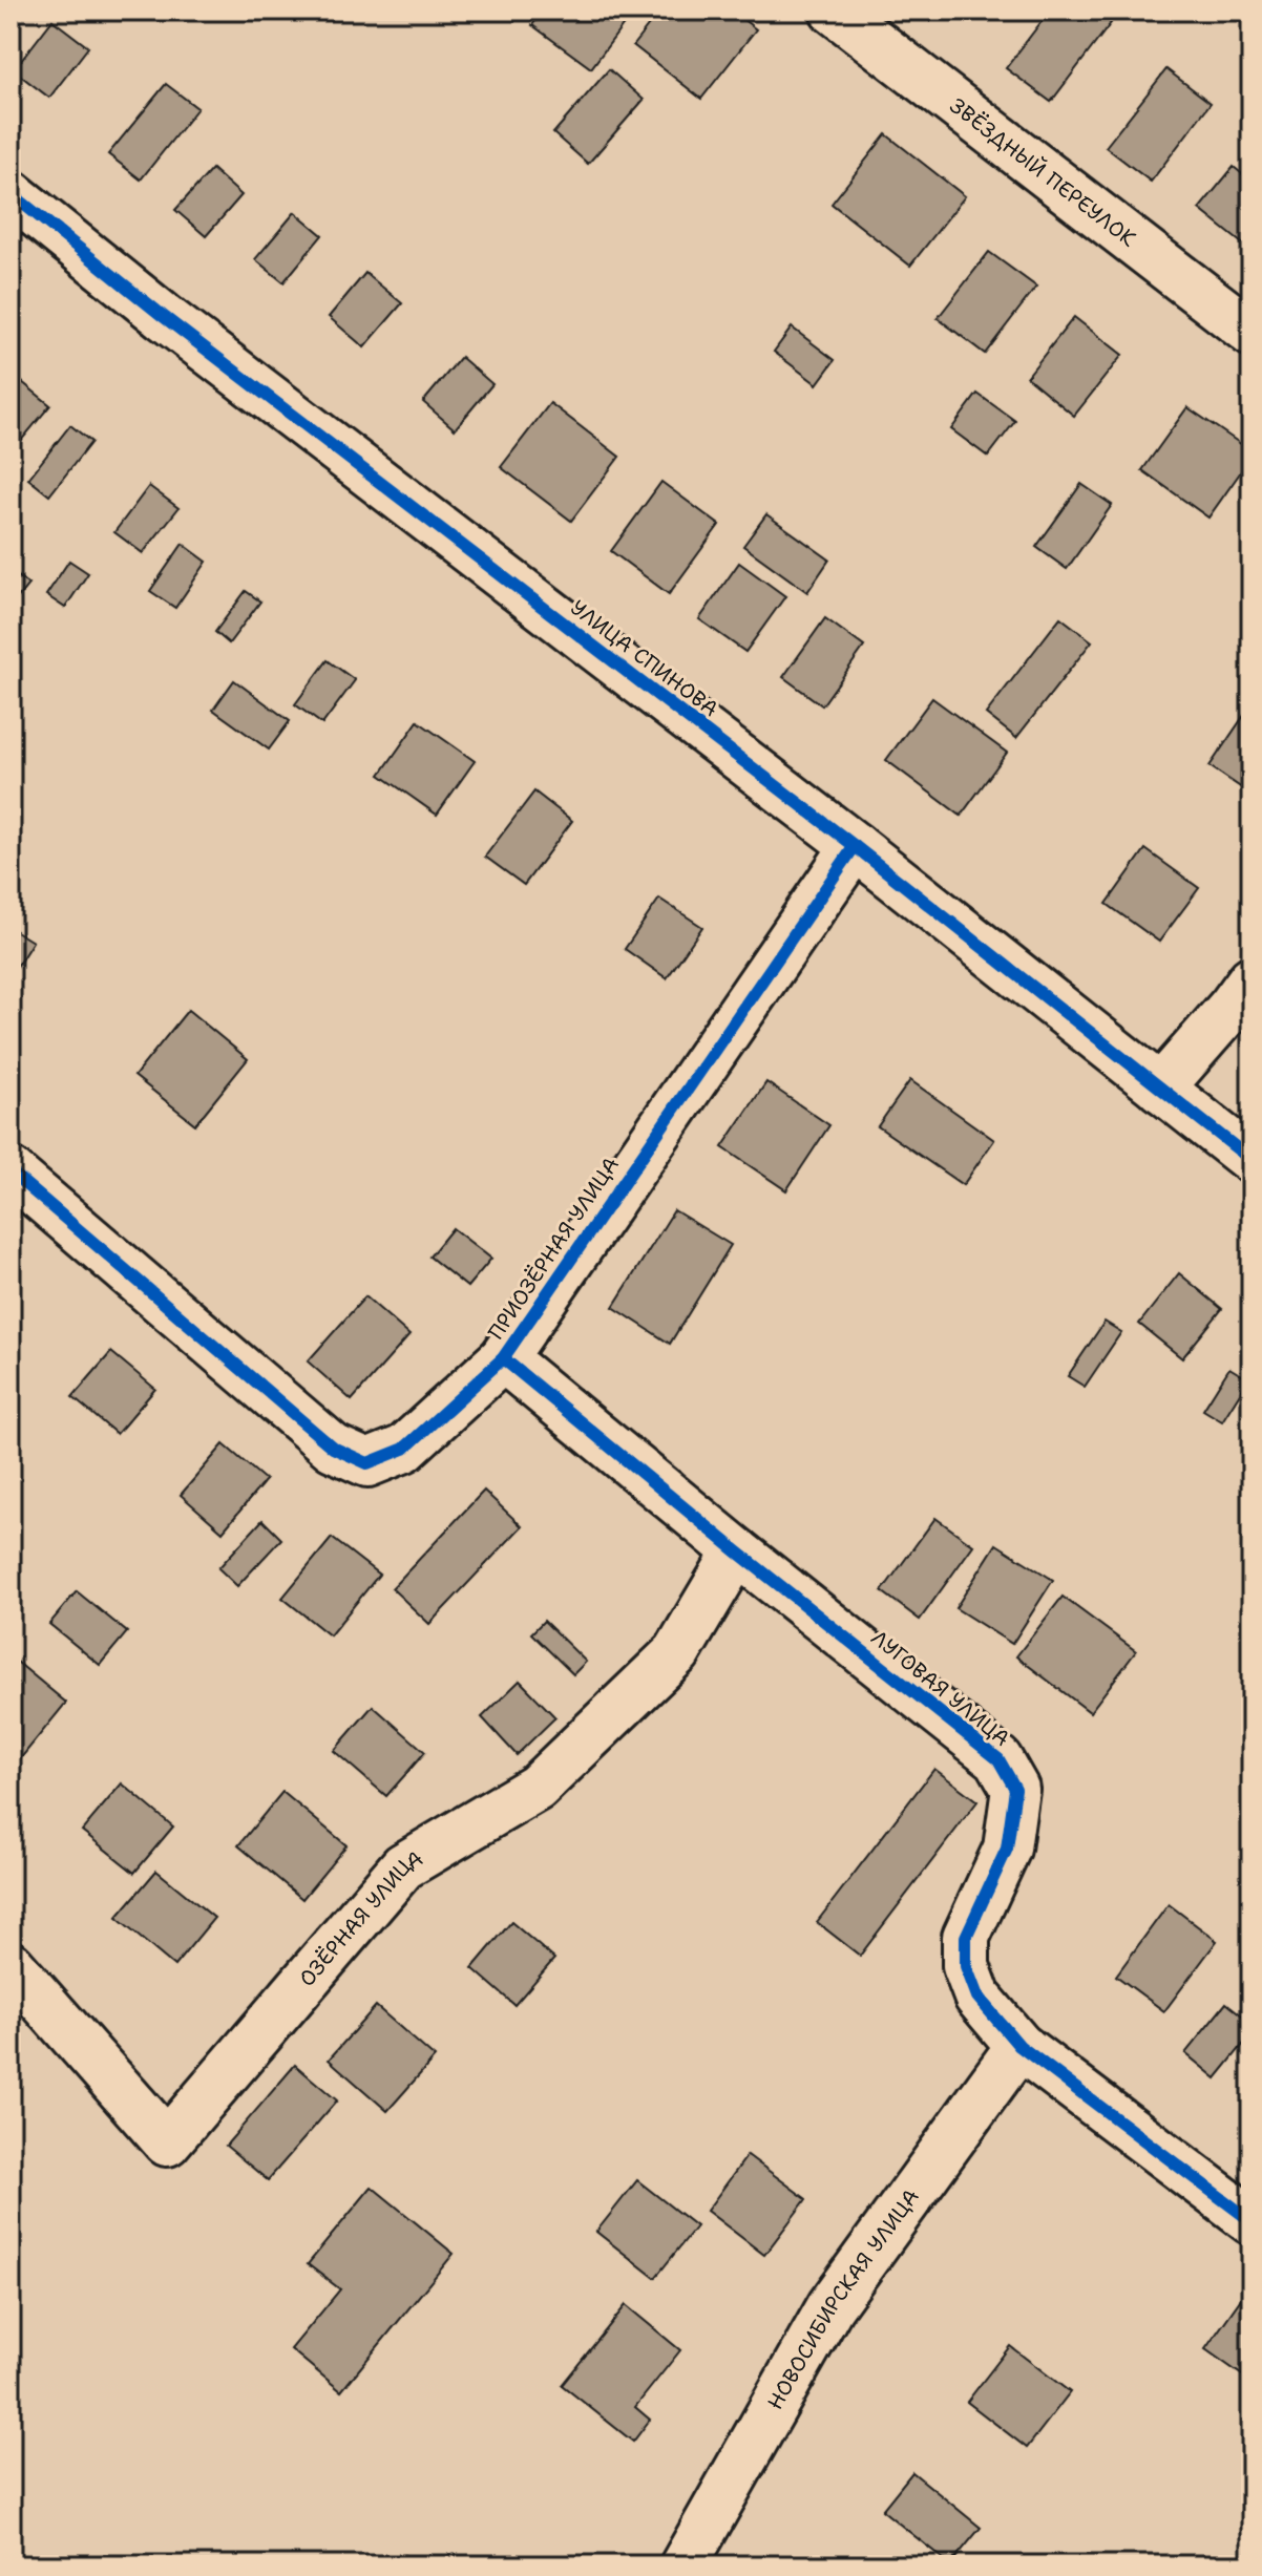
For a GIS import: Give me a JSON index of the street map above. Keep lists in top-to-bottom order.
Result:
{
  "streets": {
    "street": [
      "ЗВЁЗДНЫЙ ПЕРЕУЛОК",
      "УЛИЦА СПИНОВА",
      "ПРИОЗЁРНАЯ УЛИЦА",
      "ЛУГОВАЯ УЛИЦА",
      "ОЗЁРНАЯ УЛИЦА",
      "НОВОСИБИРСКАЯ УЛИЦА"
    ]
  },
  "crossings": [
    ["УЛИЦА СПИНОВА", "ПРИОЗЁРНАЯ УЛИЦА"],
    ["ПРИОЗЁРНАЯ УЛИЦА", "ЛУГОВАЯ УЛИЦА"],
    ["ЛУГОВАЯ УЛИЦА", "ОЗЁРНАЯ УЛИЦА"],
    ["ЛУГОВАЯ УЛИЦА", "НОВОСИБИРСКАЯ УЛИЦА"]
  ]
}
